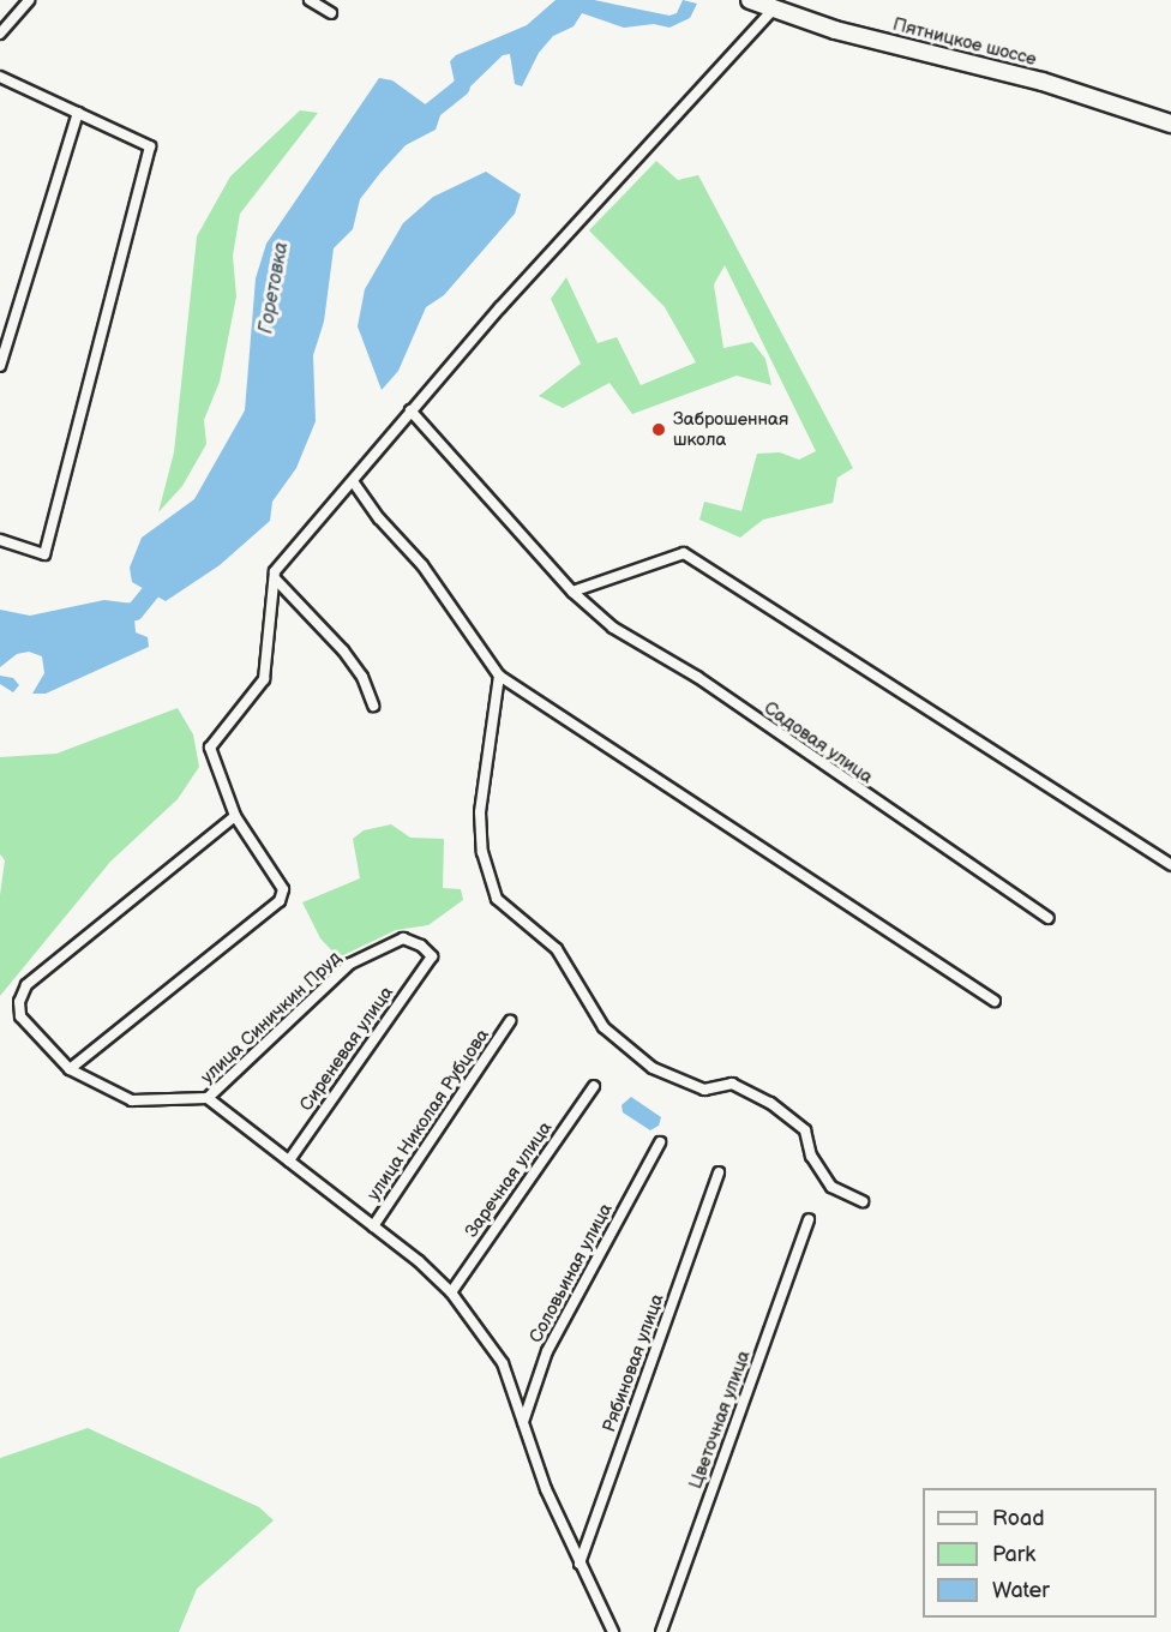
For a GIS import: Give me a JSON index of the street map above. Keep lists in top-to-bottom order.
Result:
{
  "streets": {
    "main road": ["Пятницкое шоссе"],
    "street": [
      "Садовая улица",
      "улица Синичкин Пруд",
      "Сиреневая улица",
      "улица Николая Рубцова",
      "Заречная улица",
      "Соловьиная улица",
      "Рябиновая улица",
      "Цветочная улица"
    ]
  },
  "crossings": [
    ["улица Синичкин Пруд", "Сиреневая улица"]
  ],
  "water": ["Горетовка"],
  "places": ["Заброшенная школа"],
  "legend": ["Road", "Park", "Water"]
}
